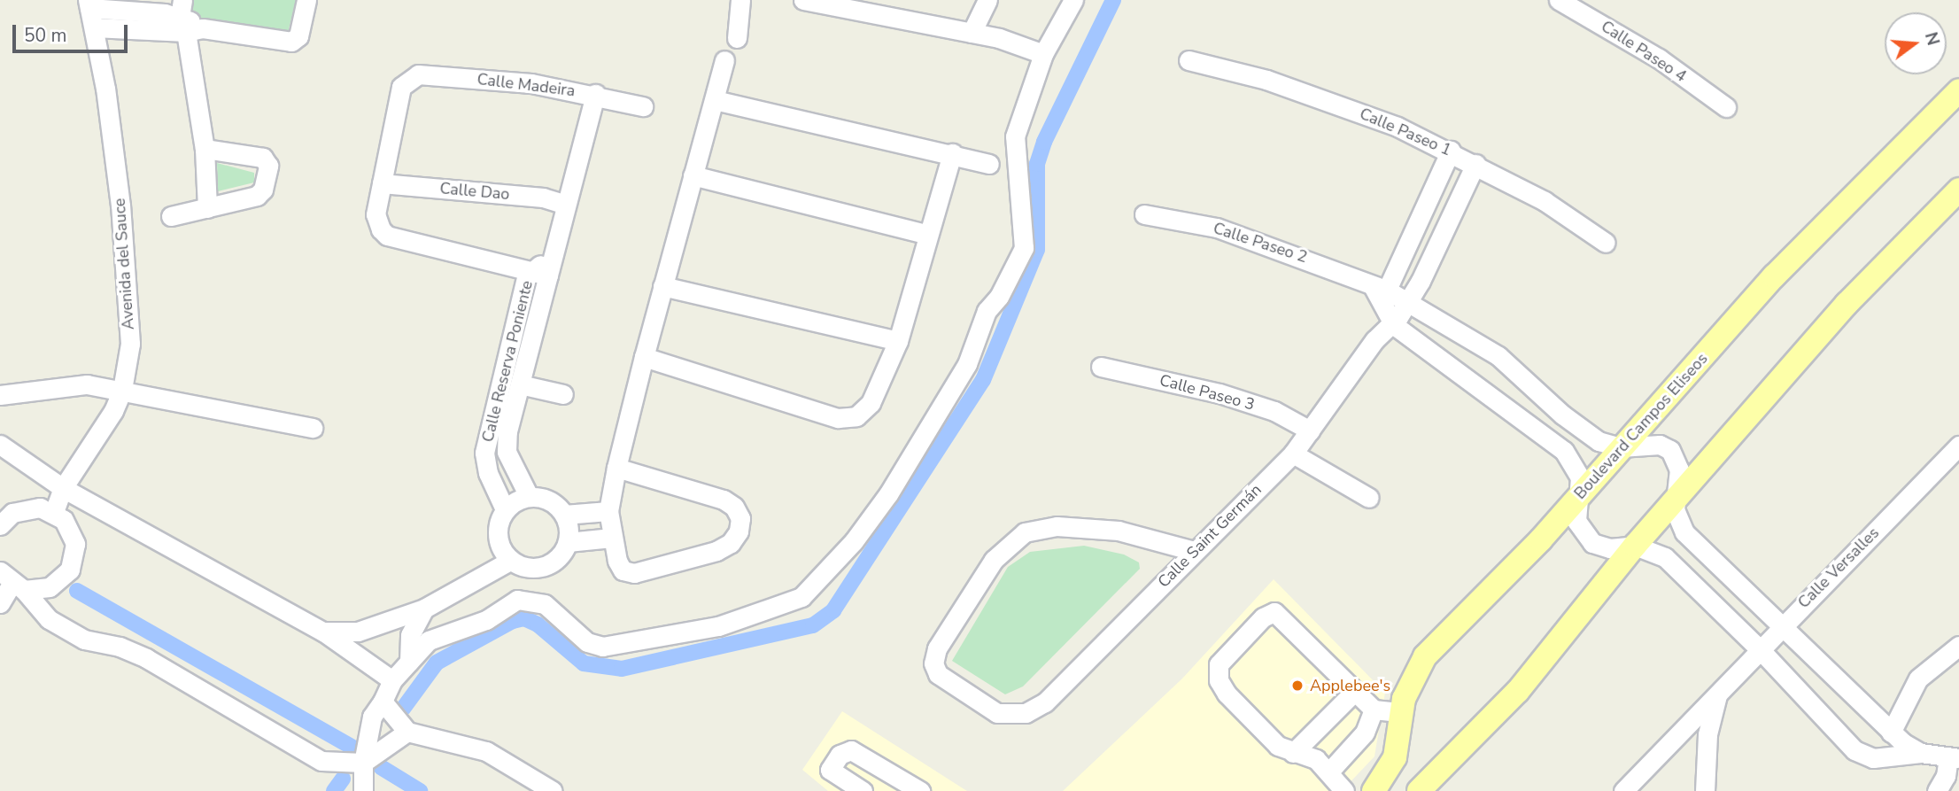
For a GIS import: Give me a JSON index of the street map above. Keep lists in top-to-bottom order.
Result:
{
  "streets": {
    "main road": ["Boulevard Campos Eliseos"],
    "street": [
      "Calle Paseo 4",
      "Calle Madeira",
      "Calle Paseo 1",
      "Calle Dao",
      "Calle Paseo 2",
      "Avenida del Sauce",
      "Calle Reserva Poniente",
      "Calle Paseo 3",
      "Calle Saint Germán",
      "Calle Versalles"
    ]
  },
  "crossings": [
    ["Calle Madeira", "Calle Dao"],
    ["Calle Madeira", "Calle Reserva Poniente"],
    ["Calle Paseo 1", "Calle Saint Germán"],
    ["Calle Dao", "Calle Reserva Poniente"],
    ["Calle Paseo 2", "Boulevard Campos Eliseos"],
    ["Calle Paseo 2", "Calle Saint Germán"],
    ["Calle Paseo 3", "Calle Saint Germán"]
  ],
  "places": ["Applebee's"],
  "scale_bar": "50 m",
  "north": "right"
}
